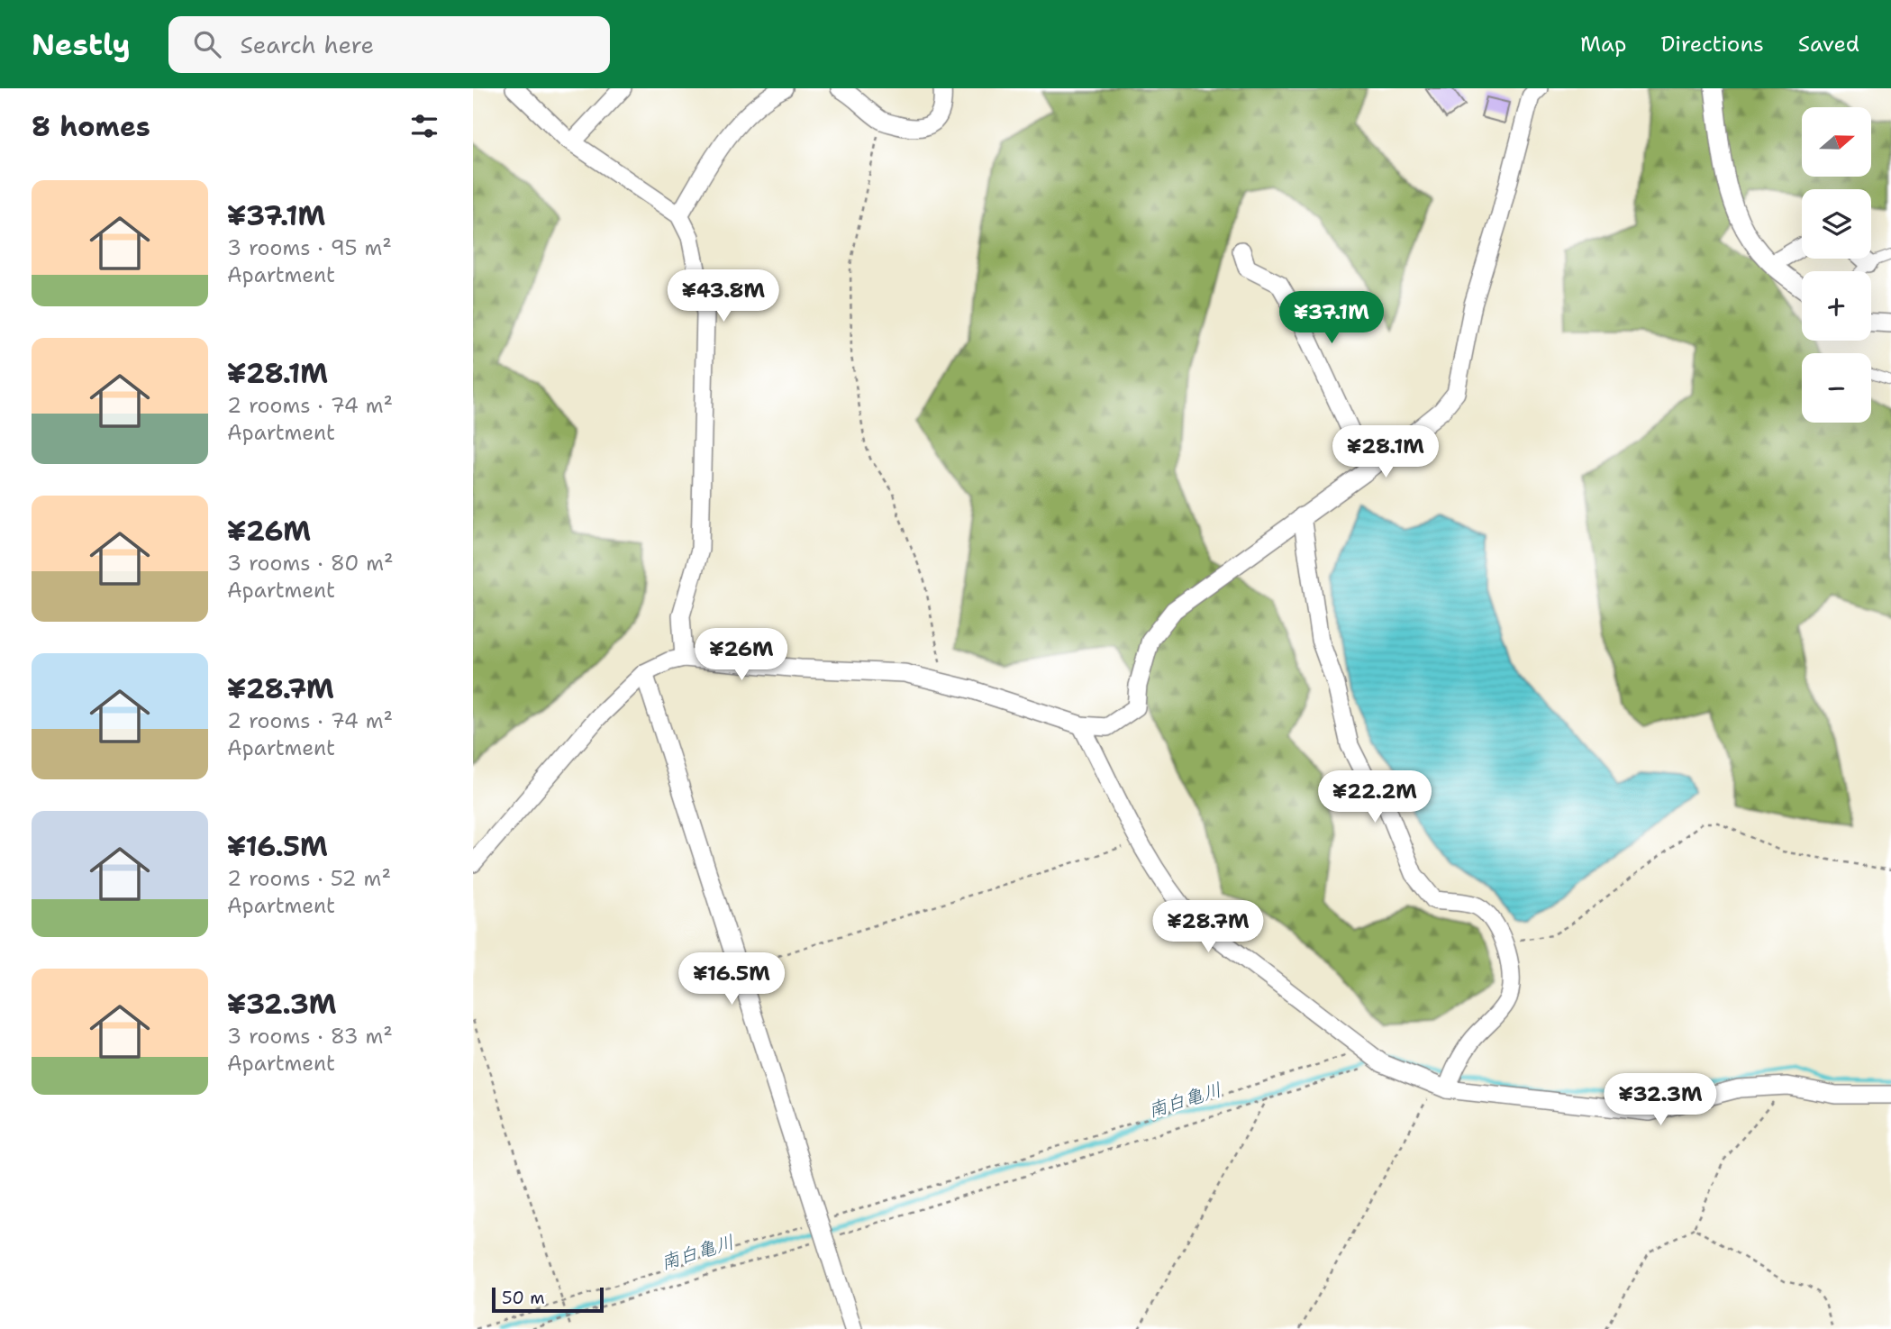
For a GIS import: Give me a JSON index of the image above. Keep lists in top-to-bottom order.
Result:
{
  "water": ["南白亀川"],
  "scale_bar": "50 m",
  "north": "right",
  "page": {
    "header": "Nestly",
    "search": "Search here",
    "nav": ["Map", "Directions", "Saved"],
    "heading": "8 homes",
    "map_buttons": ["+", "−"],
    "list": [
      {
        "name": "¥37.1M",
        "note": "3 rooms · 95 m² · Apartment"
      },
      {
        "name": "¥28.1M",
        "note": "2 rooms · 74 m² · Apartment"
      },
      {
        "name": "¥26M",
        "note": "3 rooms · 80 m² · Apartment"
      },
      {
        "name": "¥28.7M",
        "note": "2 rooms · 74 m² · Apartment"
      },
      {
        "name": "¥16.5M",
        "note": "2 rooms · 52 m² · Apartment"
      },
      {
        "name": "¥32.3M",
        "note": "3 rooms · 83 m² · Apartment"
      }
    ],
    "price": [
      "¥43.8M",
      "¥37.1M",
      "¥28.1M",
      "¥26M",
      "¥22.2M",
      "¥28.7M",
      "¥16.5M",
      "¥32.3M"
    ],
    "scale": "50 m"
  }
}
